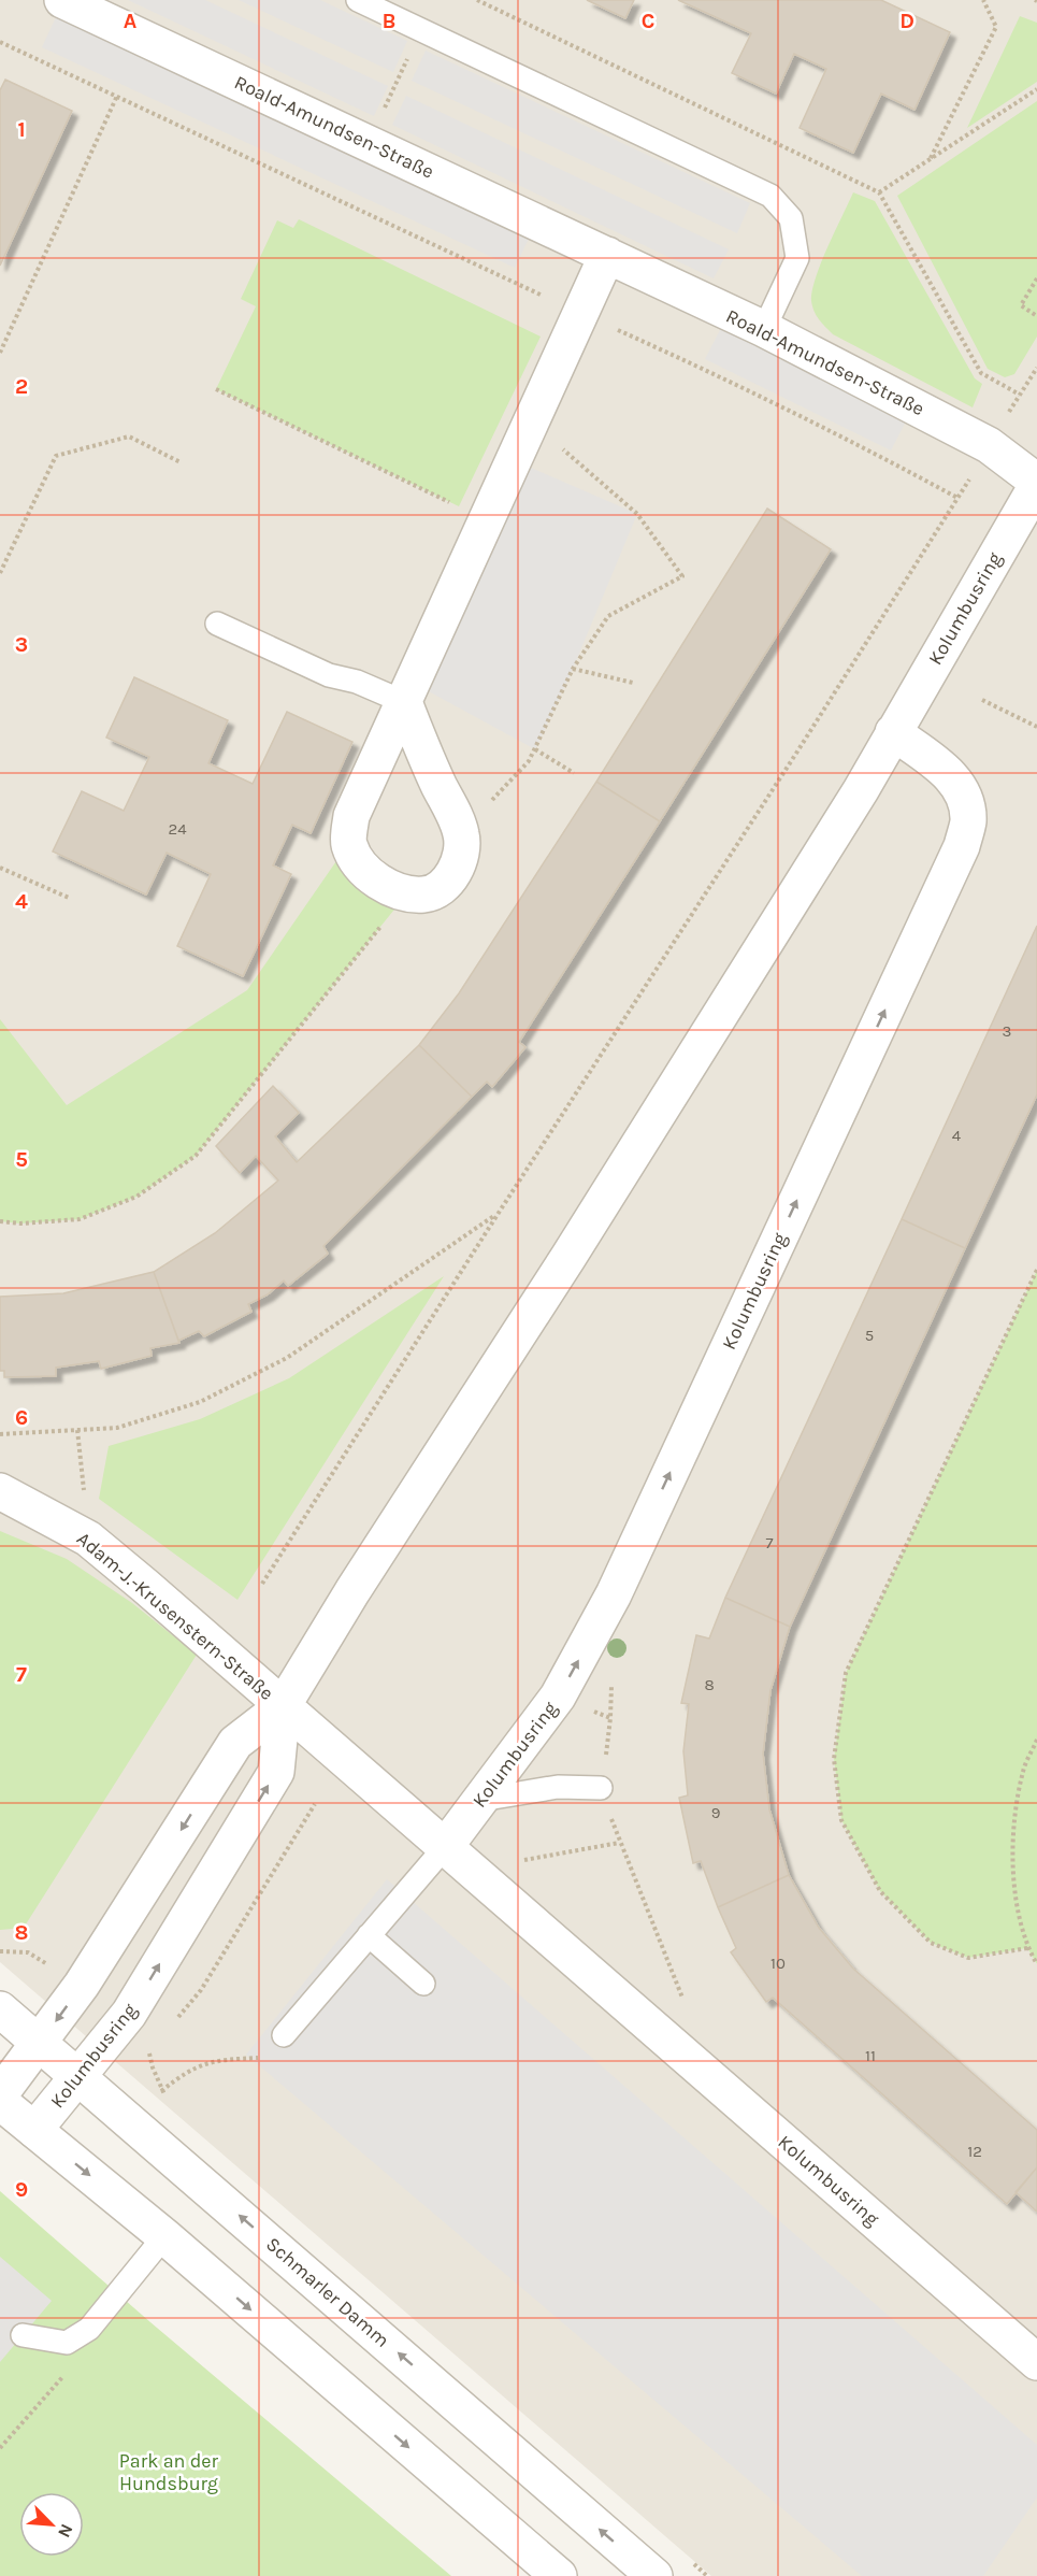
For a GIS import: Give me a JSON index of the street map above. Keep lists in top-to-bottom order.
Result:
{
  "streets": {
    "street": [
      "Roald-Amundsen-Straße",
      "Kolumbusring",
      "Adam-J.-Krusenstern-Straße",
      "Schmarler Damm"
    ]
  },
  "crossings": [
    ["Roald-Amundsen-Straße", "Kolumbusring"],
    ["Kolumbusring", "Adam-J.-Krusenstern-Straße"],
    ["Kolumbusring", "Schmarler Damm"]
  ],
  "parks": ["Park an der Hundsburg"],
  "house_numbers": [
    "24",
    "3",
    "4",
    "5",
    "7",
    "8",
    "9",
    "10",
    "11",
    "12"
  ],
  "north": "bottom right",
  "grid": {
    "columns": [
      "A",
      "B",
      "C",
      "D"
    ],
    "rows": [
      "1",
      "2",
      "3",
      "4",
      "5",
      "6",
      "7",
      "8",
      "9"
    ]
  }
}
